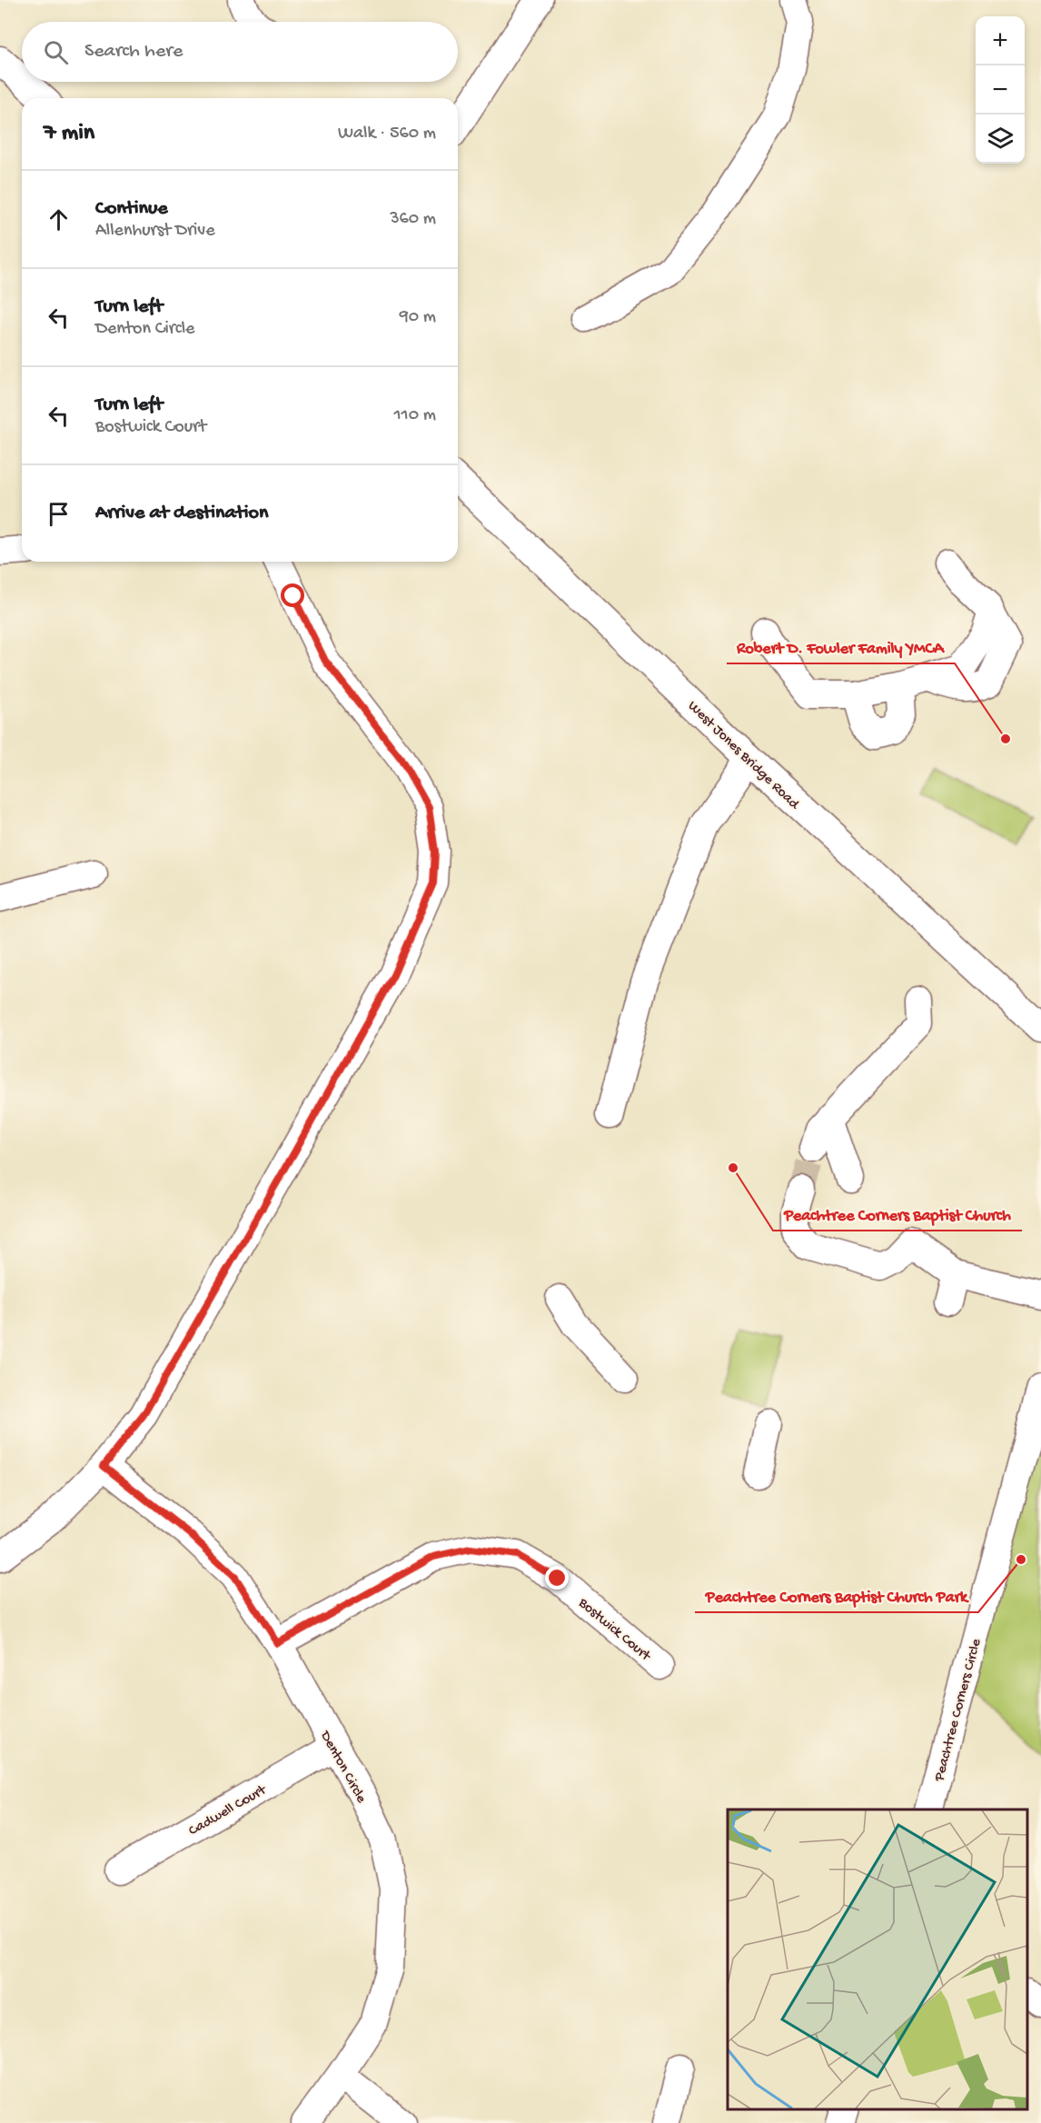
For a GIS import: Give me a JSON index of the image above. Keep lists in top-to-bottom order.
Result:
{
  "streets": {
    "street": [
      "West Jones Bridge Road",
      "Bostwick Court",
      "Peachtree Corners Circle",
      "Denton Circle",
      "Cadwell Court"
    ]
  },
  "crossings": [
    ["Bostwick Court", "Denton Circle"],
    ["Denton Circle", "Cadwell Court"]
  ],
  "places": ["Robert D. Fowler Family YMCA", "Peachtree Corners Baptist Church", "Peachtree Corners Baptist Church Park"],
  "page": {
    "map_buttons": ["+", "−"],
    "search": "Search here",
    "heading": ["7 min", "Walk · 560 m"],
    "list": [
      ["Continue", "Allenhurst Drive", "360 m"],
      ["Turn left", "Denton Circle", "90 m"],
      ["Turn left", "Bostwick Court", "110 m"],
      "Arrive at destination"
    ]
  }
}
